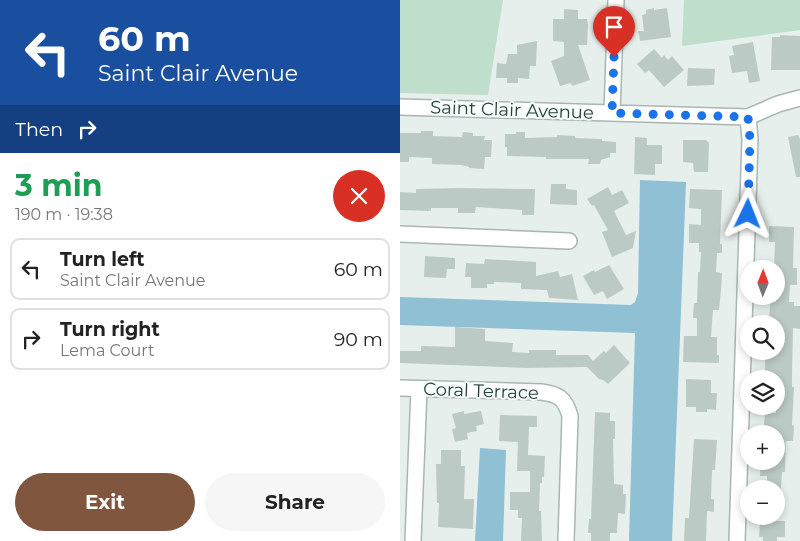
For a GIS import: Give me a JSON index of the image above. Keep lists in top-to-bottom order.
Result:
{
  "streets": {
    "street": ["Saint Clair Avenue", "Coral Terrace"]
  },
  "north": "top",
  "page": {
    "turn": ["60 m", "Saint Clair Avenue"],
    "then": "Then",
    "heading": ["3 min", "190 m · 19:38"],
    "list": [
      {
        "name": "Turn left",
        "note": "Saint Clair Avenue",
        "value": "60 m"
      },
      {
        "name": "Turn right",
        "note": "Lema Court",
        "value": "90 m"
      }
    ],
    "map_buttons": ["+", "−"],
    "buttons": ["Exit", "Share"]
  }
}
